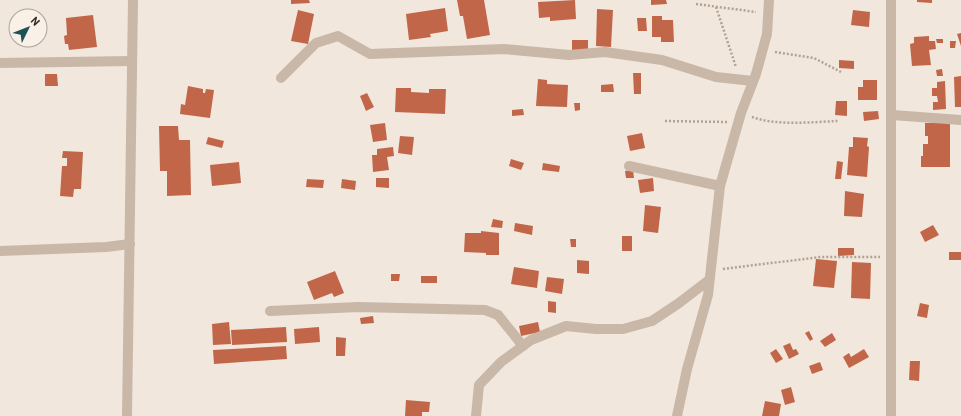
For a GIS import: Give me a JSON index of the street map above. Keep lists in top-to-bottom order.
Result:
{
  "north": "top right"
}
